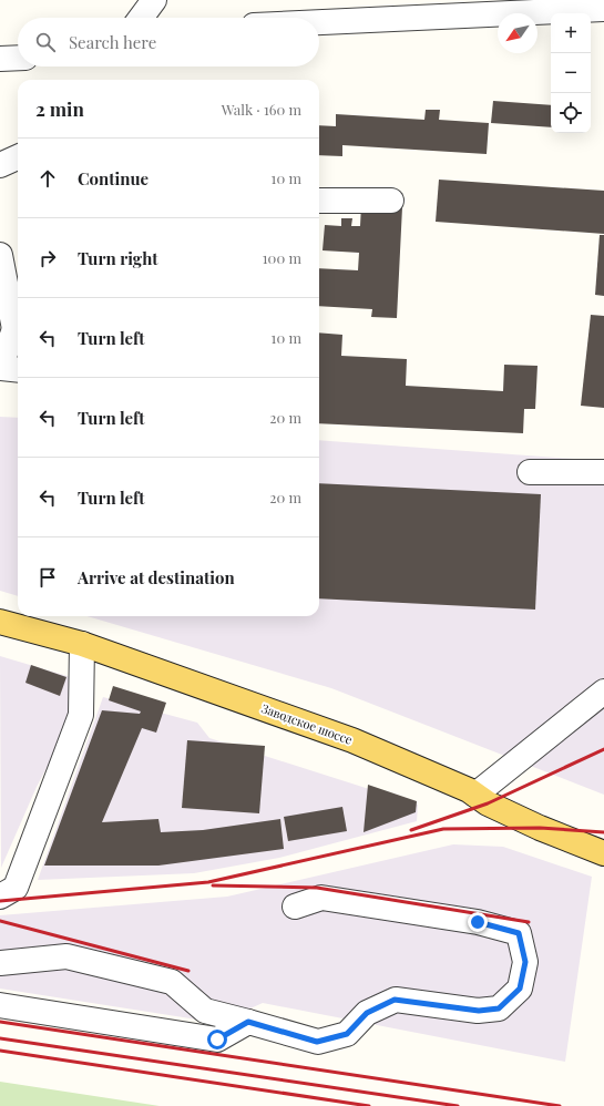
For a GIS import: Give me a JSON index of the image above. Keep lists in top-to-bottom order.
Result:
{
  "streets": {
    "main road": ["Заводское шоссе"]
  },
  "north": "bottom left",
  "page": {
    "map_buttons": ["+", "−"],
    "search": "Search here",
    "heading": ["2 min", "Walk · 160 m"],
    "list": [
      ["Continue", "10 m"],
      ["Turn right", "100 m"],
      ["Turn left", "10 m"],
      ["Turn left", "20 m"],
      ["Turn left", "20 m"],
      "Arrive at destination"
    ]
  }
}
